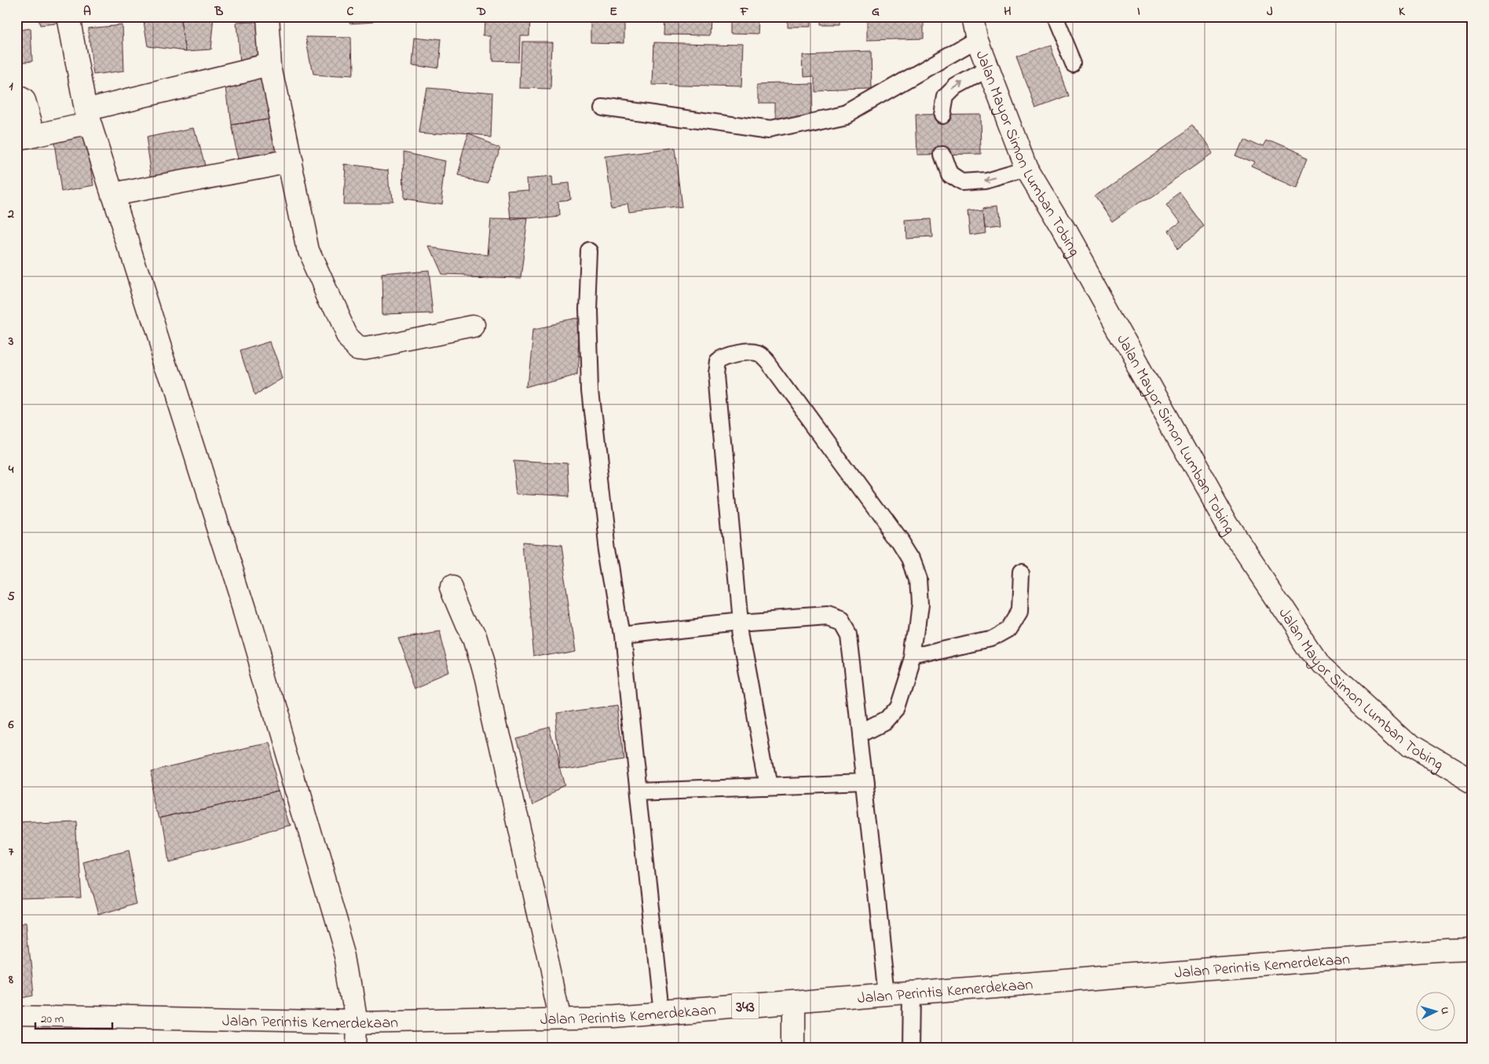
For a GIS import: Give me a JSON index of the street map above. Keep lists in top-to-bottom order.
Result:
{
  "streets": {
    "street": ["Jalan Mayor Simon Lumban Tobing", "Jalan Perintis Kemerdekaan", "343"]
  },
  "scale_bar": "20 m",
  "north": "right",
  "grid": {
    "columns": [
      "A",
      "B",
      "C",
      "D",
      "E",
      "F",
      "G",
      "H",
      "I",
      "J",
      "K"
    ],
    "rows": [
      "1",
      "2",
      "3",
      "4",
      "5",
      "6",
      "7",
      "8"
    ]
  }
}
